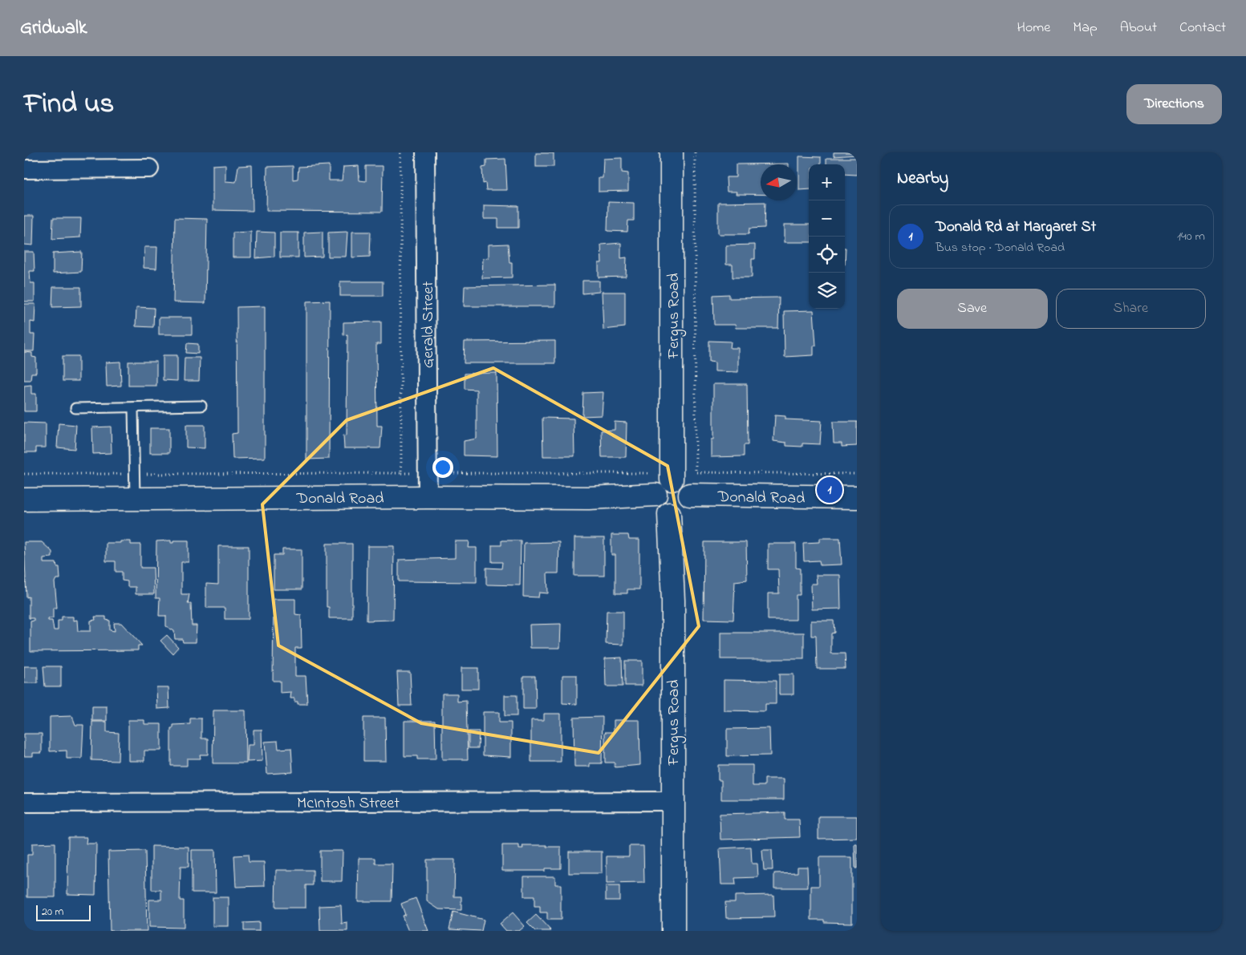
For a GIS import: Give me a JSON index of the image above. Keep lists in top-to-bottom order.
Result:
{
  "streets": {
    "street": [
      "Fergus Road",
      "Gerald Street",
      "Donald Road",
      "McIntosh Street"
    ]
  },
  "crossings": [
    ["Fergus Road", "Donald Road"],
    ["Fergus Road", "McIntosh Street"],
    ["Gerald Street", "Donald Road"]
  ],
  "scale_bar": "20 m",
  "north": "left",
  "page": {
    "header": "Gridwalk",
    "nav": [
      "Home",
      "Map",
      "About",
      "Contact"
    ],
    "title": "Find us",
    "buttons": [
      "Directions",
      ["Save", "Share"]
    ],
    "heading": "Nearby",
    "map_buttons": ["+", "−"],
    "list": [
      {
        "mark": "1",
        "name": "Donald Rd at Margaret St",
        "note": "Bus stop · Donald Road",
        "value": "140 m"
      }
    ],
    "pins": "1",
    "scale": "20 m"
  }
}
